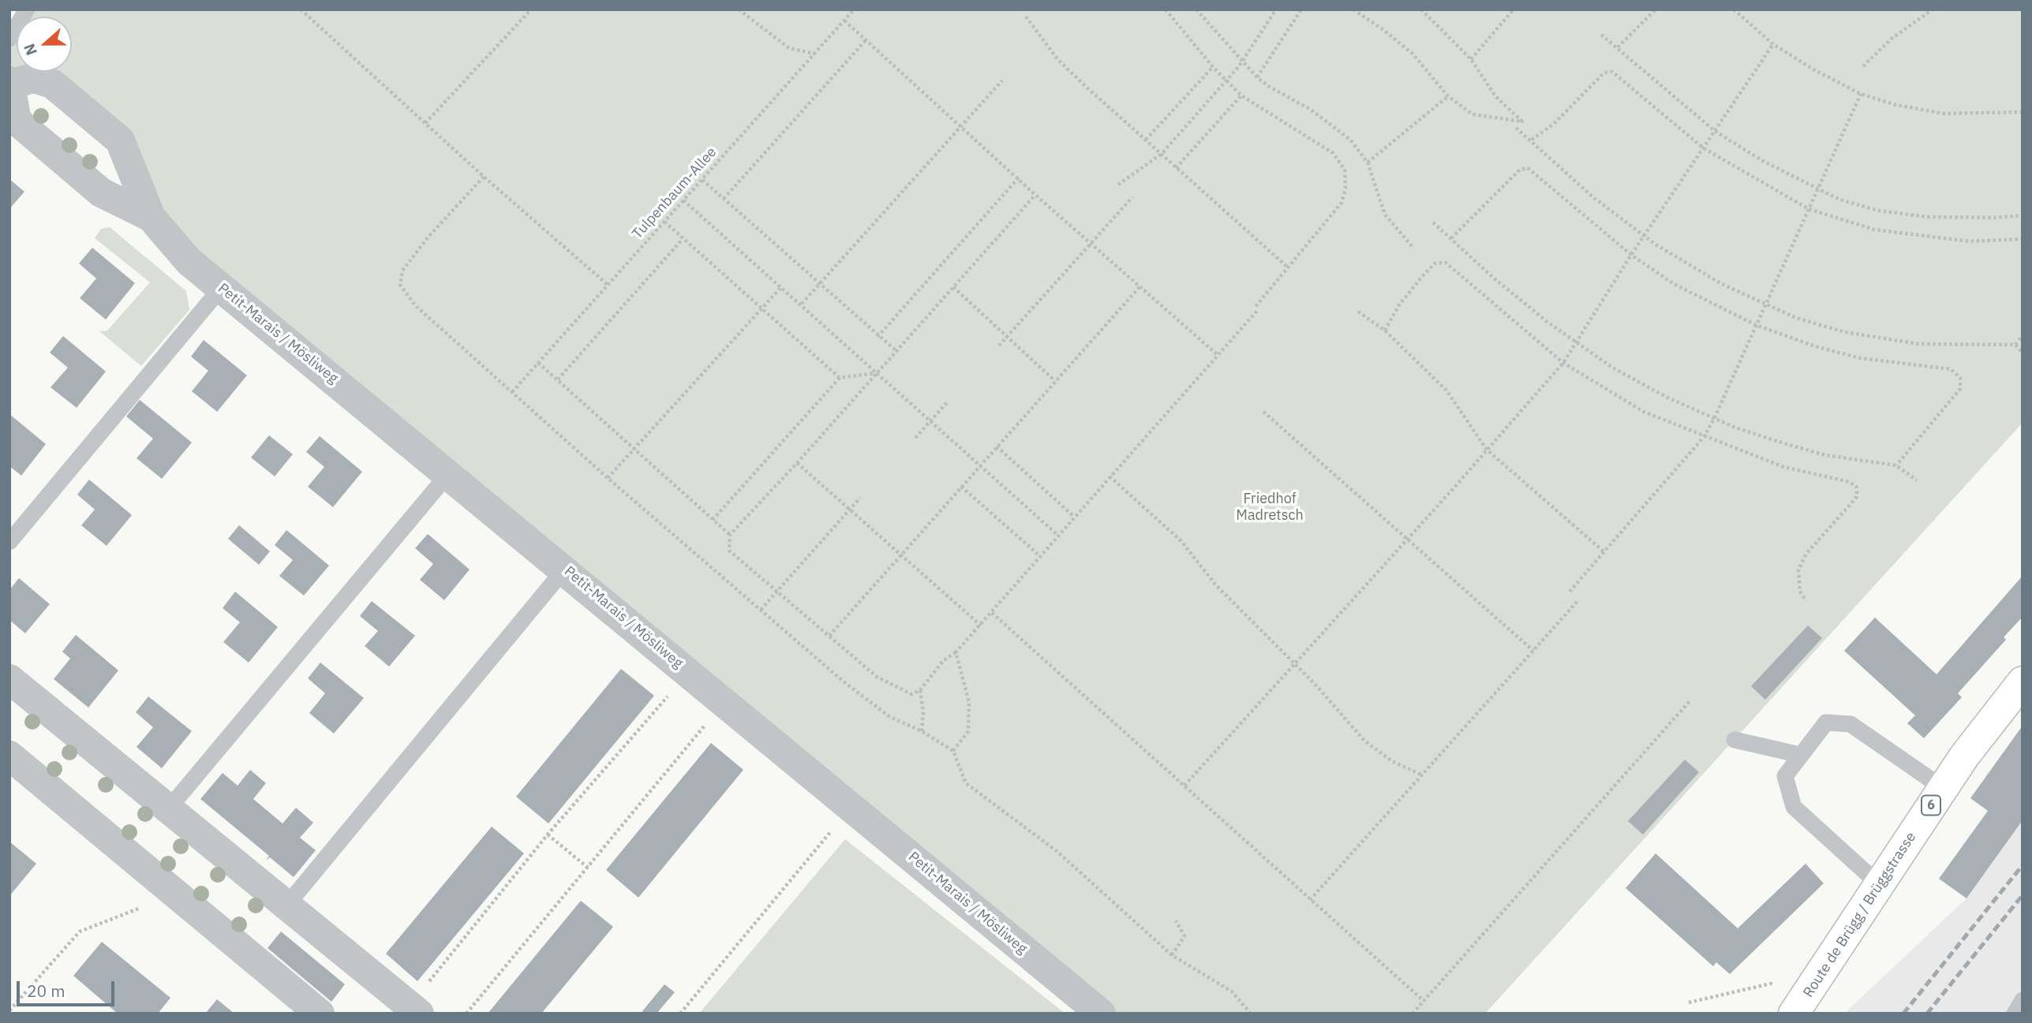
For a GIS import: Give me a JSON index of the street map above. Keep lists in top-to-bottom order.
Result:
{
  "streets": {
    "main road": ["6", "Route de Brügg / Brüggstrasse"],
    "street": ["Petit-Marais / Mösliweg"],
    "path": ["Tulpenbaum-Allee"]
  },
  "parks": ["Friedhof Madretsch"],
  "scale_bar": "20 m",
  "north": "left"
}
